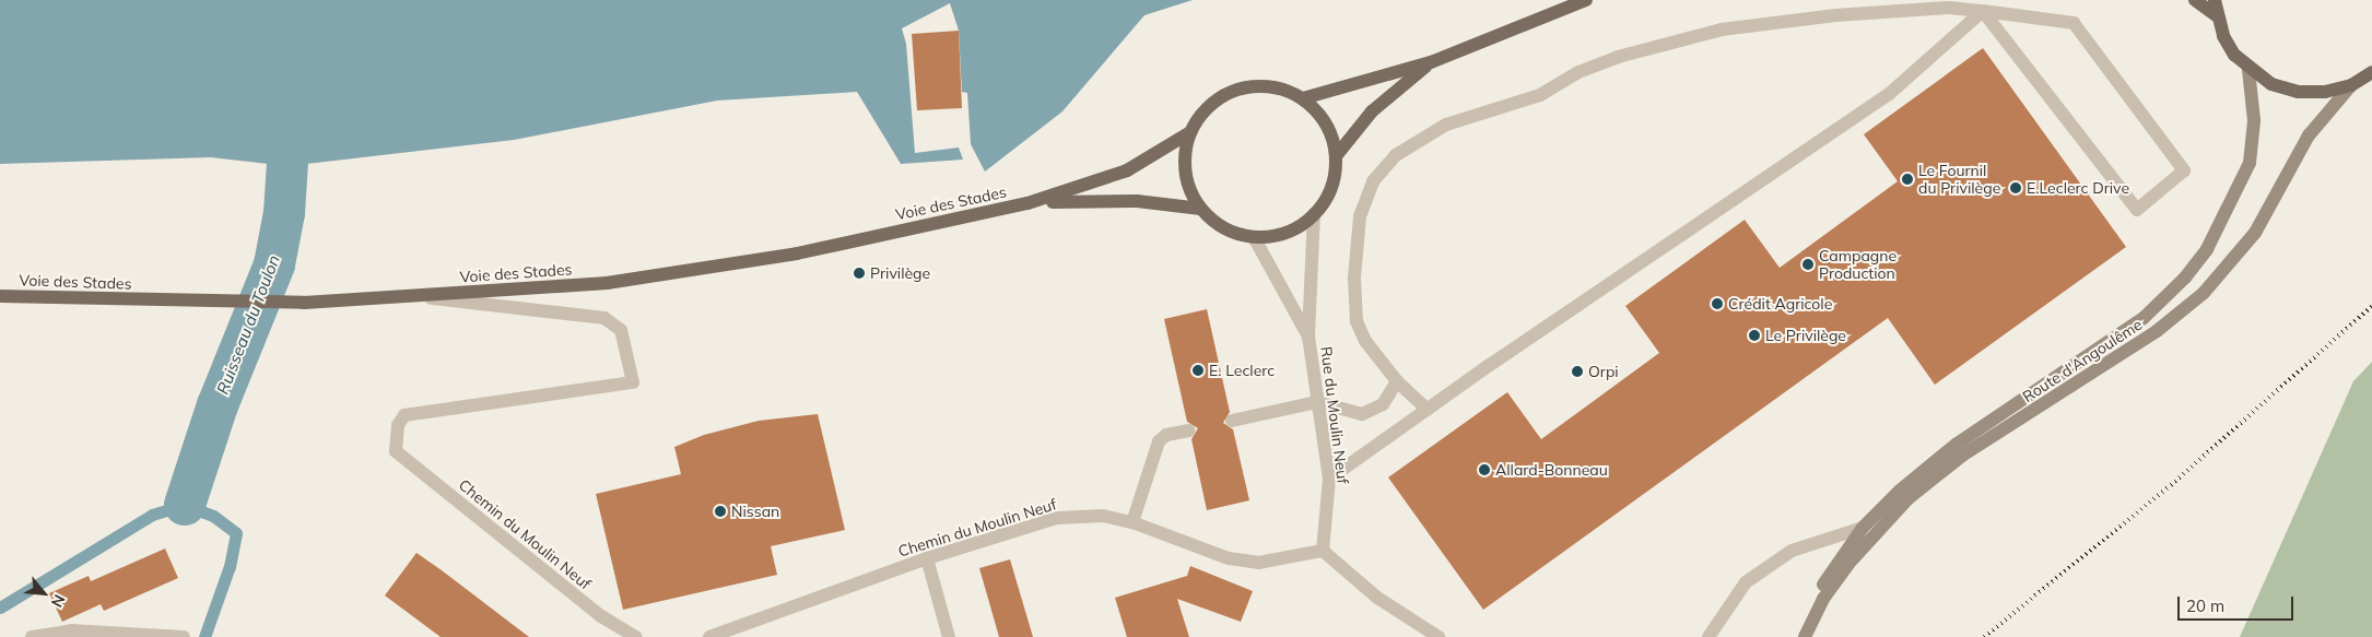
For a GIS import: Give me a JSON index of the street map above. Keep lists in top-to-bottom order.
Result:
{
  "streets": {
    "main road": ["Voie des Stades", "Route d'Angoulême"],
    "street": ["Rue du Moulin Neuf", "Chemin du Moulin Neuf"]
  },
  "crossings": [
    ["Voie des Stades", "Rue du Moulin Neuf"],
    ["Voie des Stades", "Chemin du Moulin Neuf"],
    ["Rue du Moulin Neuf", "Chemin du Moulin Neuf"]
  ],
  "water": ["Ruisseau du Toulon"],
  "places": [
    "Le Fournil du Privilège",
    "E.Leclerc Drive",
    "Campagne Production",
    "Privilège",
    "Crédit Agricole",
    "Le Privilège",
    "E. Leclerc",
    "Orpi",
    "Allard-Bonneau",
    "Nissan"
  ],
  "scale_bar": "20 m",
  "north": "bottom right"
}
